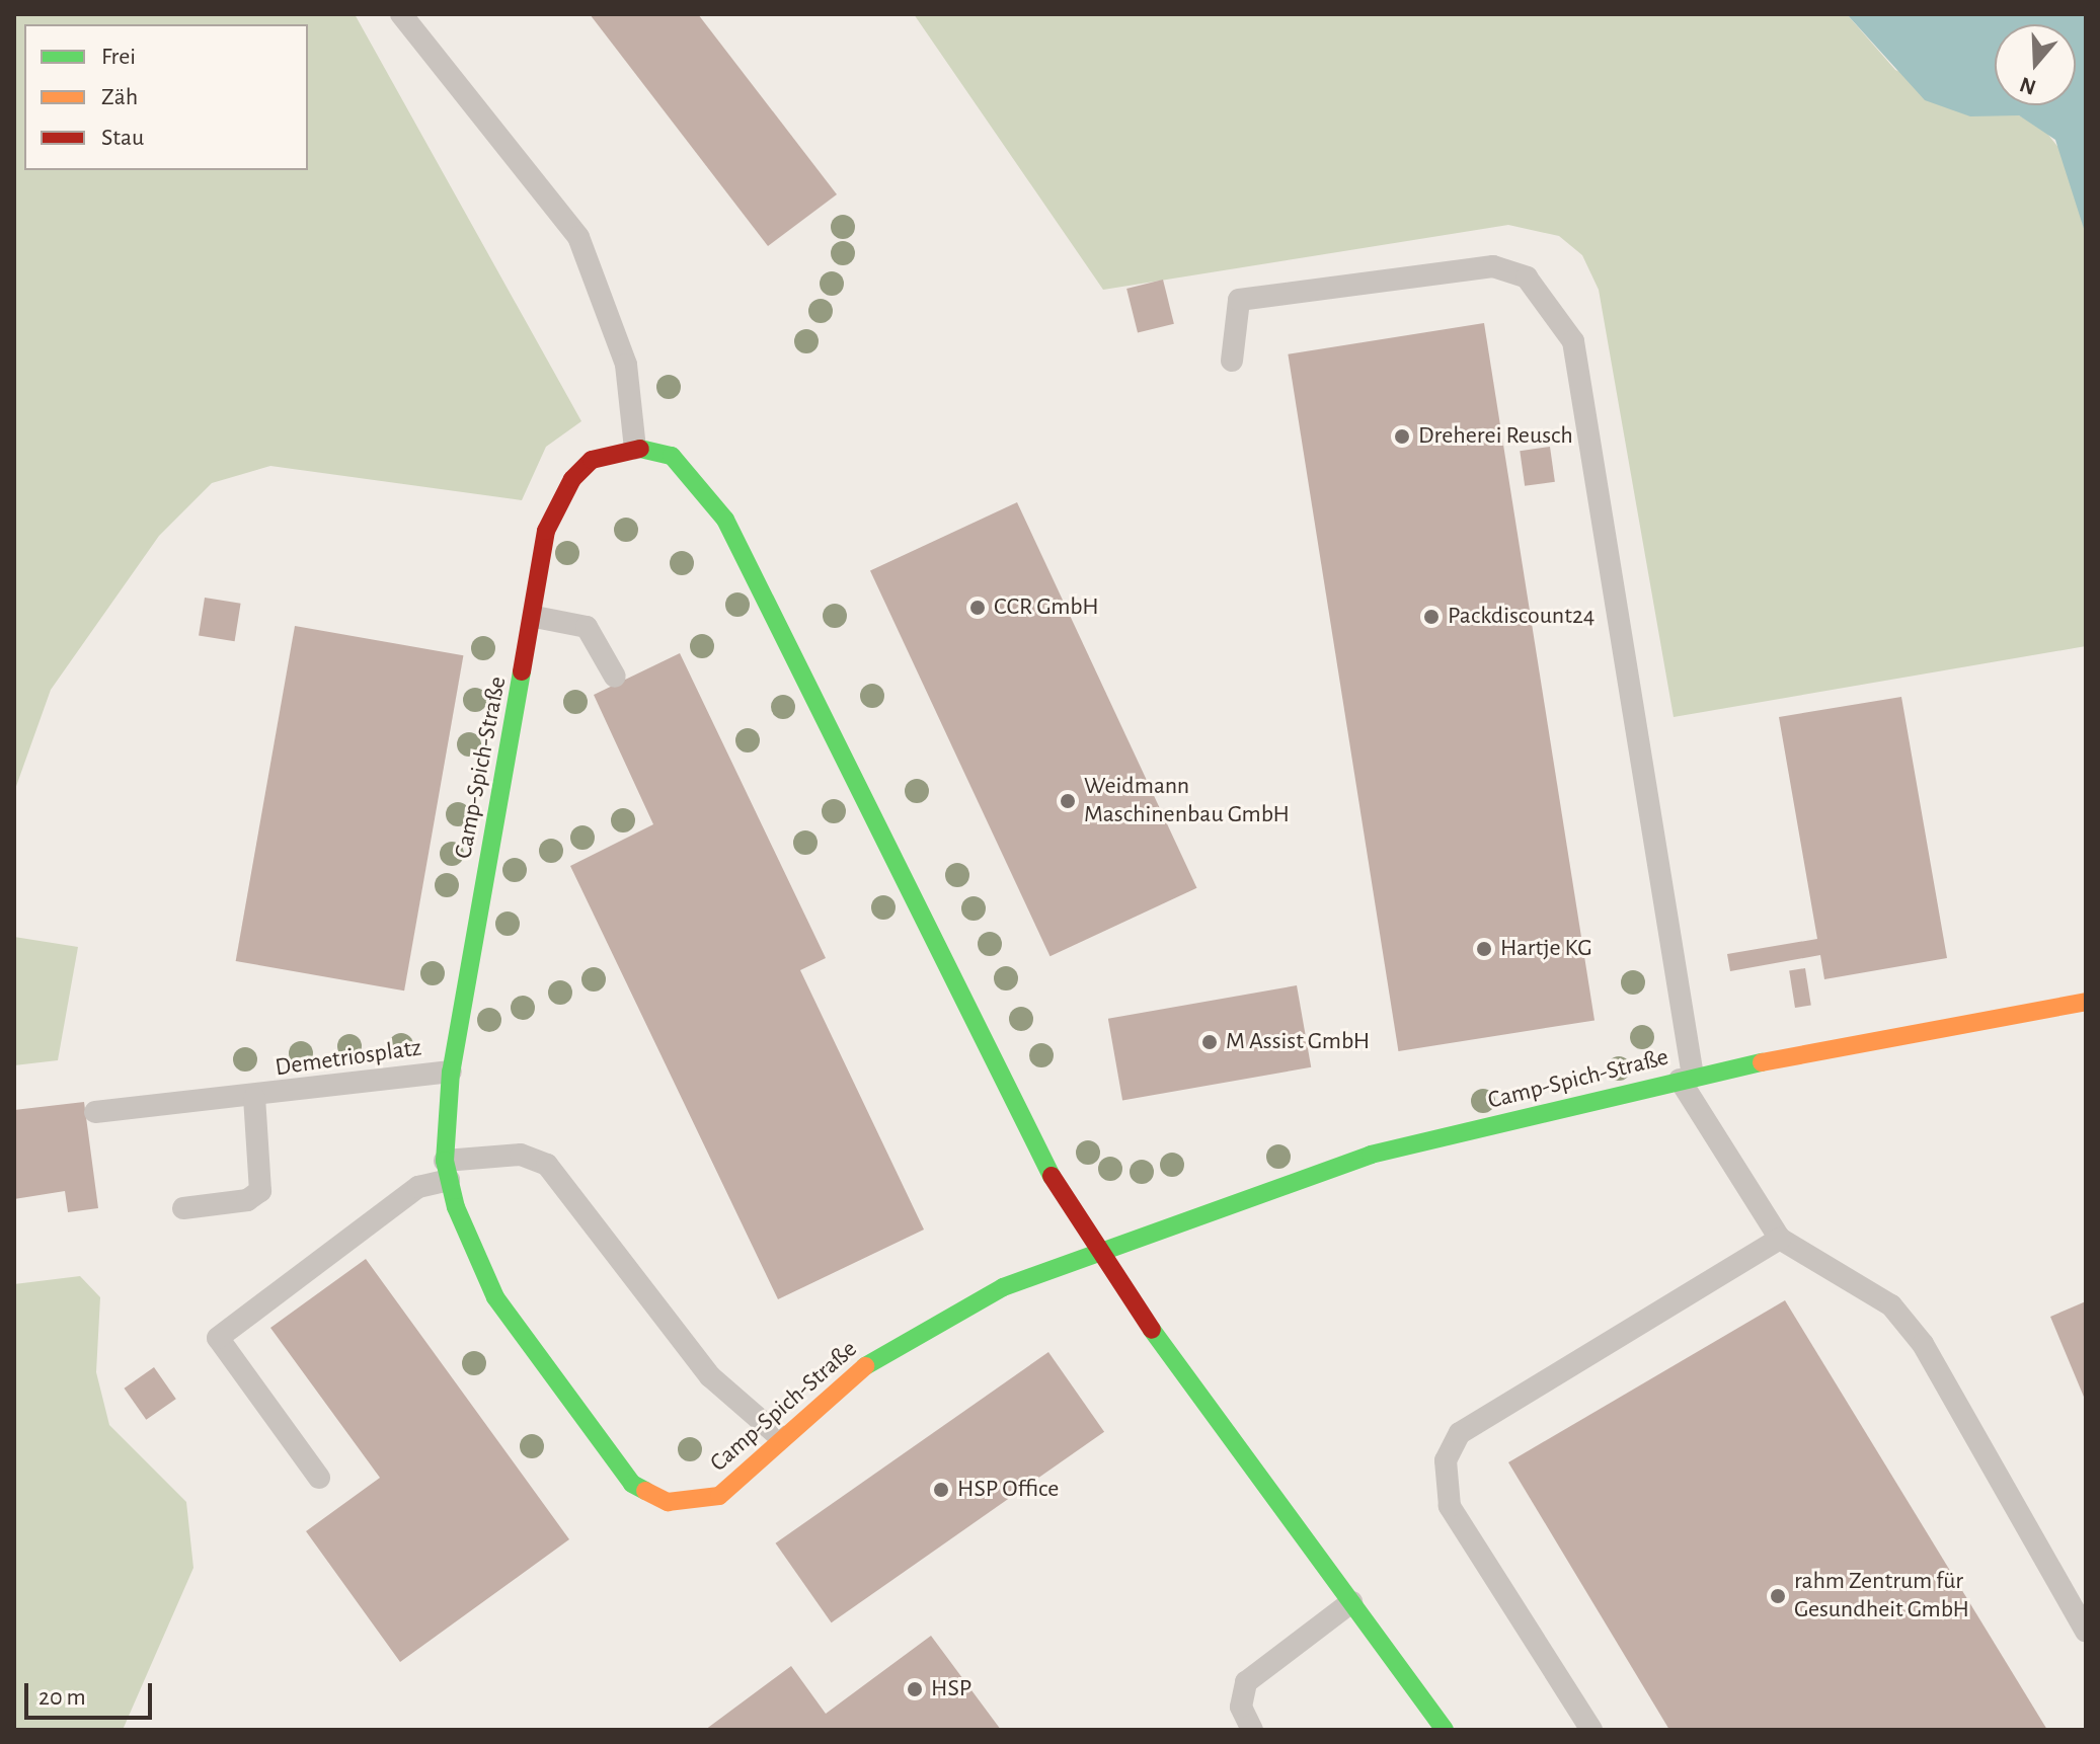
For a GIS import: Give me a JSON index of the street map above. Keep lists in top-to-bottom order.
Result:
{
  "streets": {
    "street": ["Camp-Spich-Straße"],
    "lane": ["Demetriosplatz"]
  },
  "crossings": [
    ["Camp-Spich-Straße", "Demetriosplatz"]
  ],
  "places": [
    "Dreherei Reusch",
    "CCR GmbH",
    "Packdiscount24",
    "Weidmann Maschinenbau GmbH",
    "Hartje KG",
    "M Assist GmbH",
    "HSP Office",
    "rahm Zentrum für Gesundheit GmbH",
    "HSP"
  ],
  "legend": ["Frei", "Zäh", "Stau"],
  "scale_bar": "20 m",
  "north": "bottom"
}
